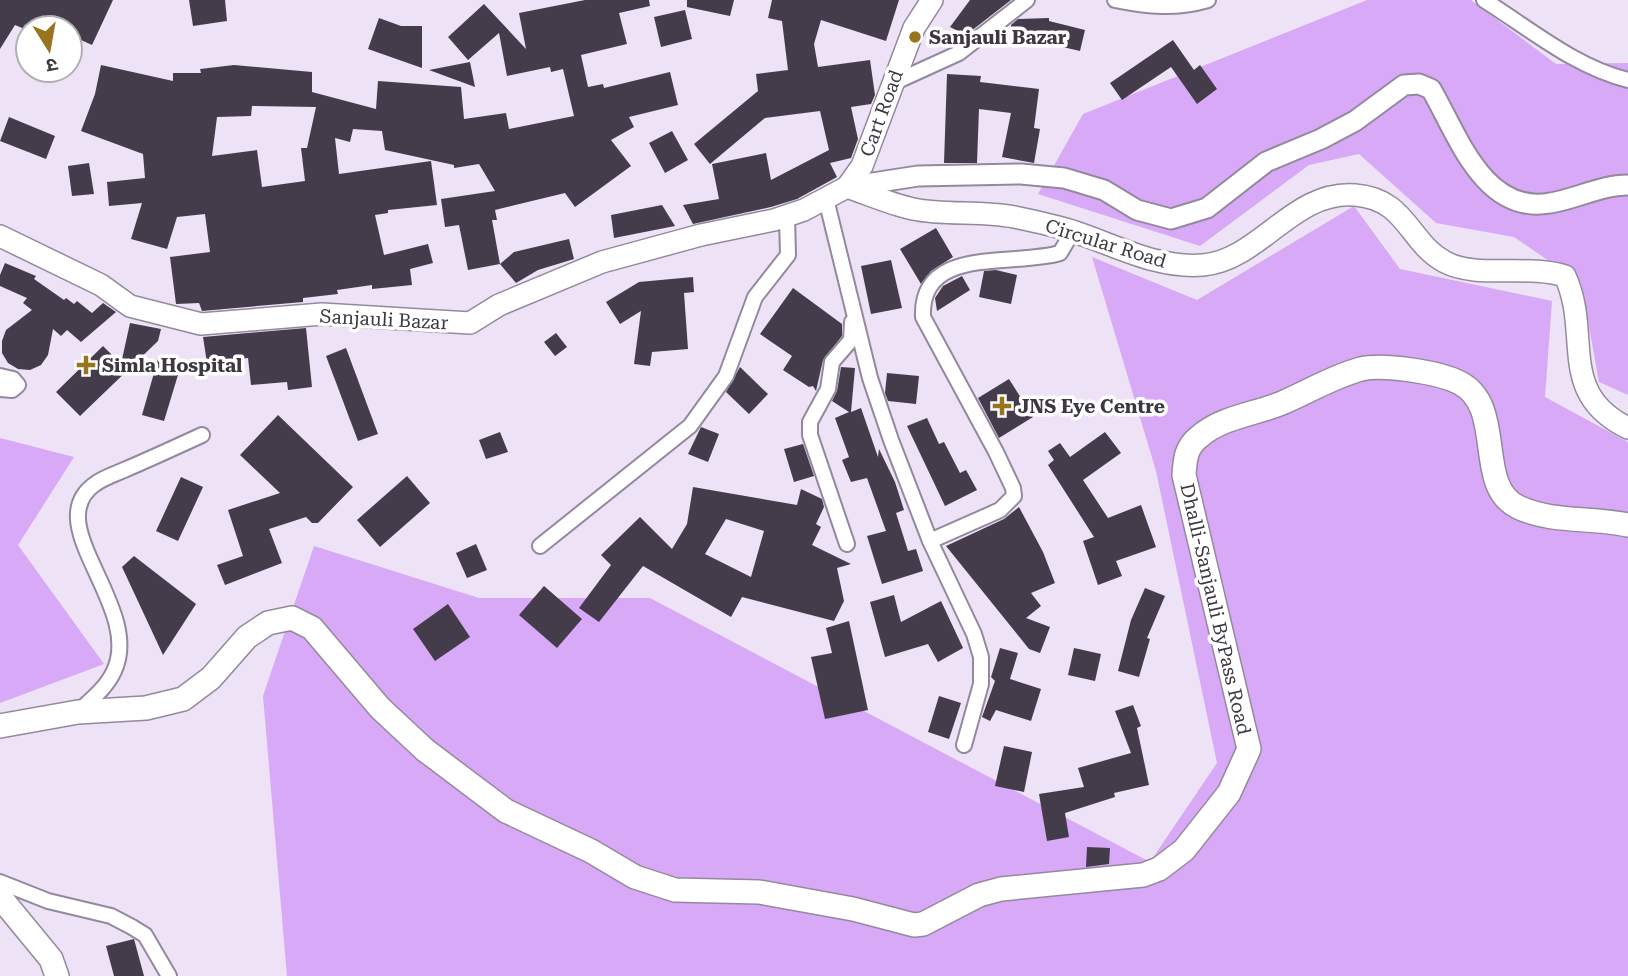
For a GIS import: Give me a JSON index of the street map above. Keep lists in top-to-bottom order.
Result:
{
  "streets": {
    "main road": [
      "Cart Road",
      "Circular Road",
      "Sanjauli Bazar",
      "Dhalli-Sanjauli ByPass Road"
    ]
  },
  "crossings": [
    ["Cart Road", "Circular Road"],
    ["Cart Road", "Sanjauli Bazar"],
    ["Circular Road", "Sanjauli Bazar"]
  ],
  "places": {
    "other": ["Sanjauli Bazar"],
    "health": ["Simla Hospital", "JNS Eye Centre"]
  },
  "north": "bottom"
}
